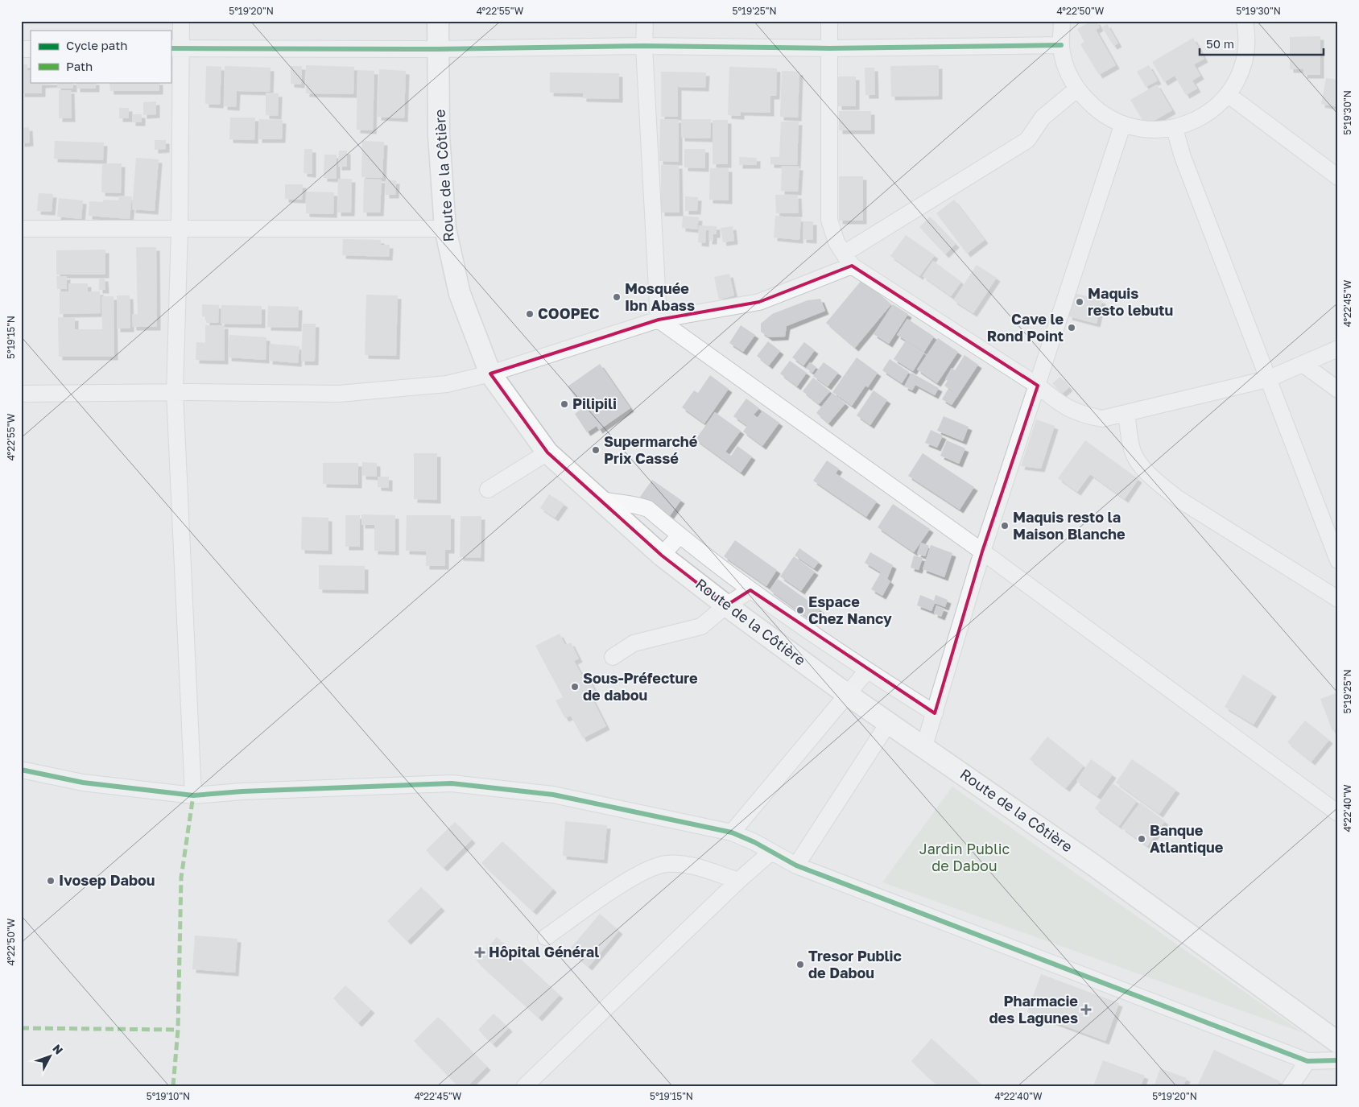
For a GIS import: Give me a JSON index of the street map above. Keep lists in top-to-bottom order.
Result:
{
  "streets": {
    "main road": ["Route de la Côtière"]
  },
  "parks": ["Jardin Public de Dabou"],
  "places": {
    "other": [
      "Mosquée Ibn Abass",
      "Maquis resto lebutu",
      "COOPEC",
      "Cave le Rond Point",
      "Pilipili",
      "Supermarché Prix Cassé",
      "Maquis resto la Maison Blanche",
      "Espace Chez Nancy",
      "Sous-Préfecture de dabou",
      "Banque Atlantique",
      "Ivosep Dabou",
      "Tresor Public de Dabou"
    ],
    "health": ["Hôpital Général", "Pharmacie des Lagunes"]
  },
  "legend": ["Cycle path", "Path"],
  "scale_bar": "50 m",
  "north": "top right",
  "coordinates": [
    "5°19'20\"N",
    "4°22'55\"W",
    "5°19'25\"N",
    "4°22'50\"W",
    "5°19'30\"N",
    "4°22'45\"W",
    "5°19'15\"N",
    "4°22'40\"W",
    "5°19'10\"N"
  ]
}
